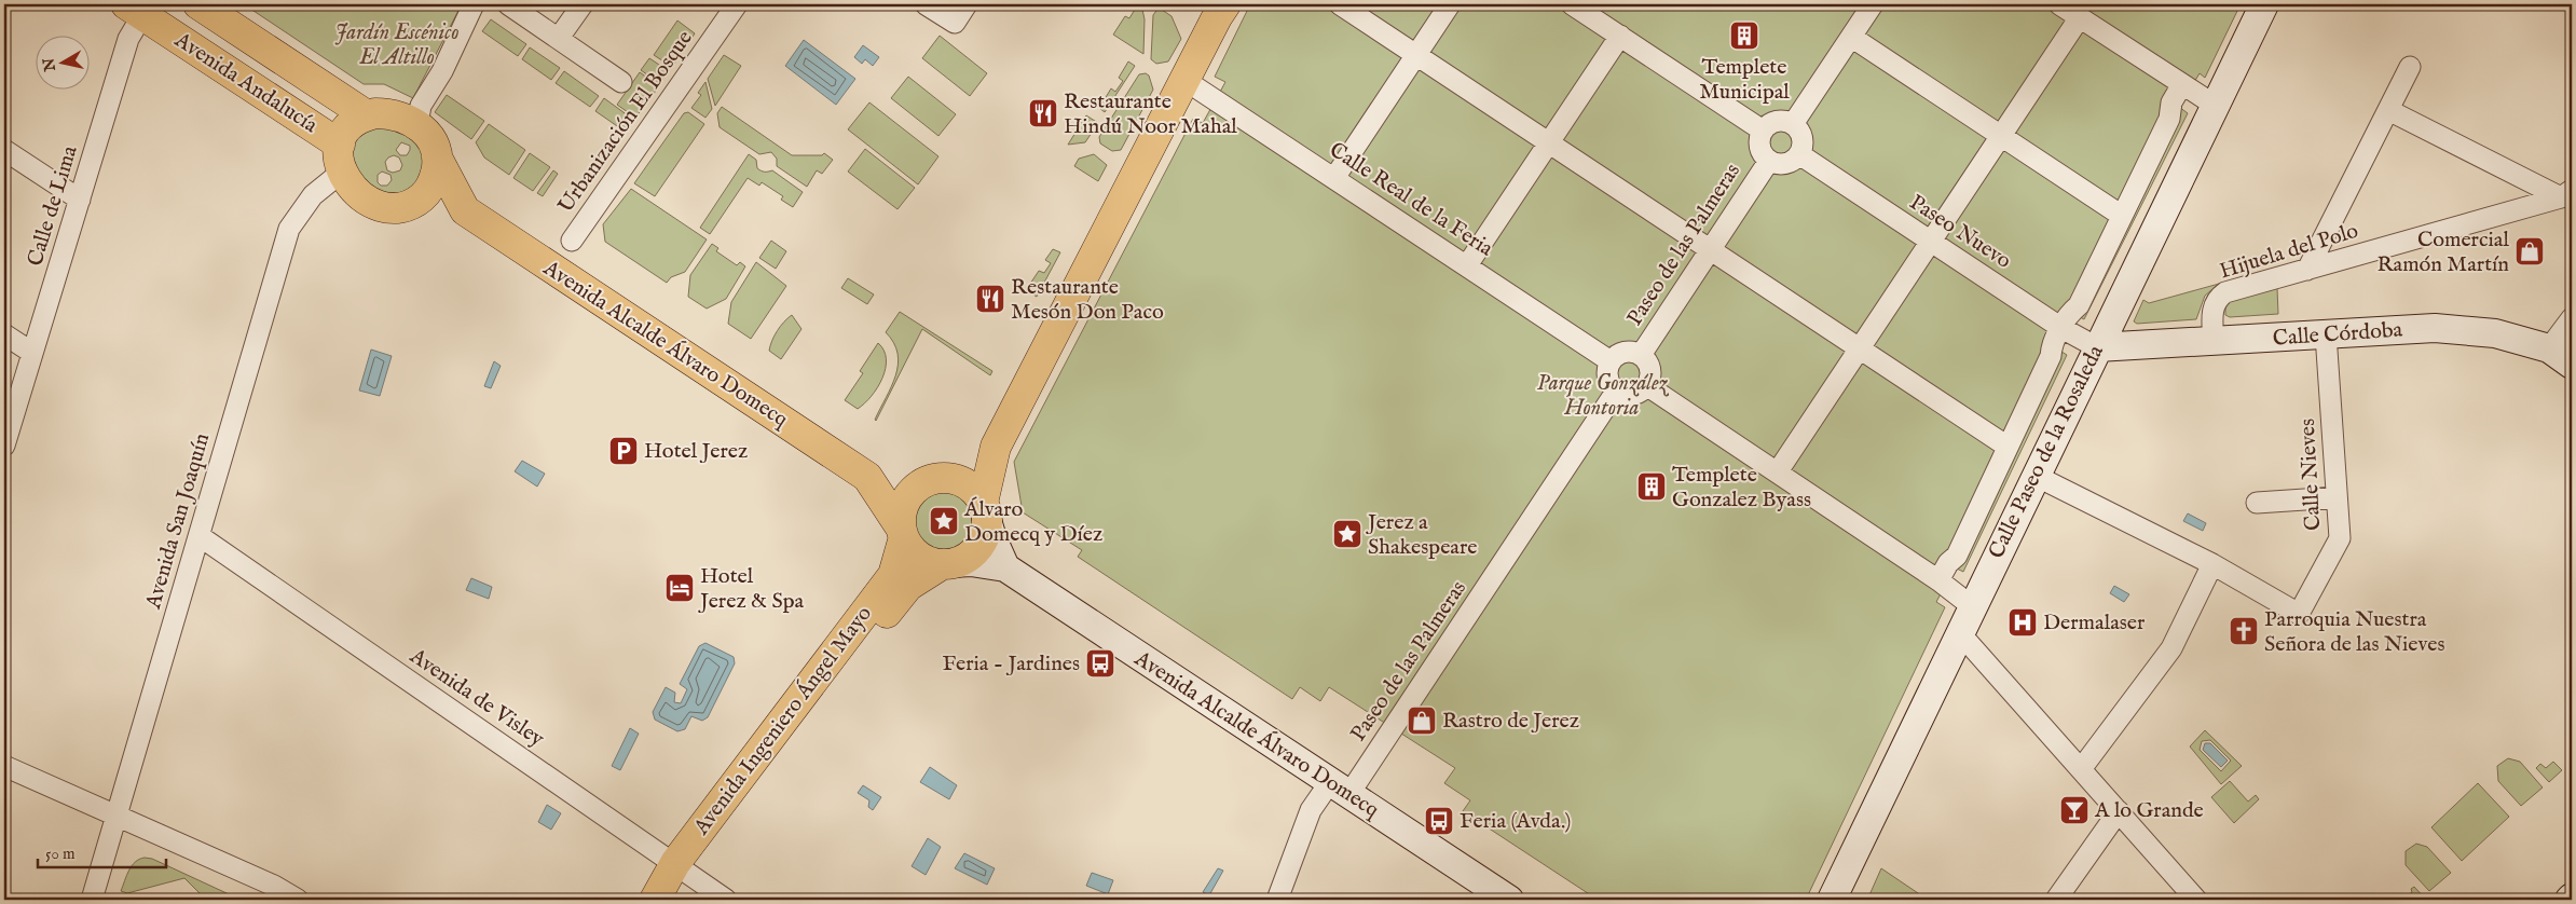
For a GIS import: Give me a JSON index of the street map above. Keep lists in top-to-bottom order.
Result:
{
  "streets": {
    "main road": ["Avenida Andalucía", "Avenida Alcalde Álvaro Domecq", "Avenida Ingeniero Ángel Mayo"],
    "street": [
      "Urbanización El Bosque",
      "Calle Real de la Feria",
      "Calle de Lima",
      "Paseo Nuevo",
      "Paseo de las Palmeras",
      "Hijuela del Polo",
      "Calle Córdoba",
      "Calle Paseo de la Rosaleda",
      "Calle Nieves",
      "Avenida San Joaquín",
      "Avenida de Visley"
    ]
  },
  "crossings": [
    ["Avenida Andalucía", "Calle de Lima"],
    ["Avenida Andalucía", "Avenida Alcalde Álvaro Domecq"],
    ["Avenida Andalucía", "Avenida San Joaquín"],
    ["Calle Real de la Feria", "Paseo de las Palmeras"],
    ["Paseo Nuevo", "Paseo de las Palmeras"],
    ["Paseo Nuevo", "Calle Córdoba"],
    ["Paseo Nuevo", "Calle Paseo de la Rosaleda"],
    ["Paseo de las Palmeras", "Avenida Alcalde Álvaro Domecq"],
    ["Hijuela del Polo", "Calle Córdoba"],
    ["Calle Córdoba", "Calle Paseo de la Rosaleda"],
    ["Calle Córdoba", "Calle Nieves"],
    ["Avenida Alcalde Álvaro Domecq", "Avenida San Joaquín"],
    ["Avenida Alcalde Álvaro Domecq", "Avenida Ingeniero Ángel Mayo"],
    ["Avenida San Joaquín", "Avenida de Visley"],
    ["Avenida de Visley", "Avenida Ingeniero Ángel Mayo"]
  ],
  "parks": ["Jardín Escénico El Altillo", "Parque González Hontoria"],
  "places": {
    "building": ["Templete Municipal", "Templete Gonzalez Byass"],
    "restaurant": ["Restaurante Hindú Noor Mahal", "Restaurante Mesón Don Paco"],
    "shop": ["Comercial Ramón Martín", "Rastro de Jerez"],
    "parking": ["Hotel Jerez"],
    "place": ["Álvaro Domecq y Díez", "Jerez a Shakespeare"],
    "hotel": ["Hotel Jerez & Spa"],
    "hospital": ["Dermalaser"],
    "church": ["Parroquia Nuestra Señora de las Nieves"],
    "bus stop": ["Feria - Jardines", "Feria (Avda.)"],
    "bar": ["A lo Grande"]
  },
  "scale_bar": "50 m",
  "north": "left"
}
